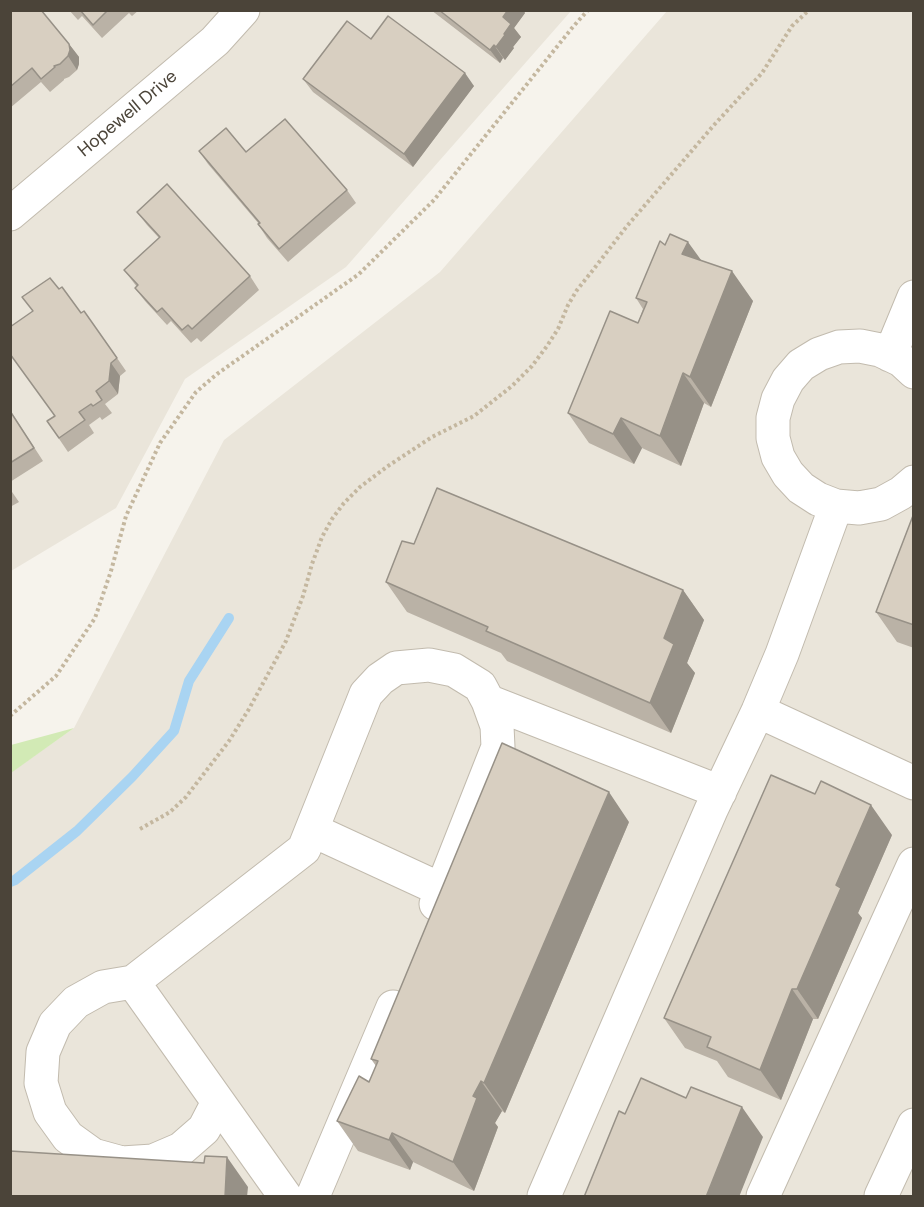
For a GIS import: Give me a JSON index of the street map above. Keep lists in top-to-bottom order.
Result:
{
  "streets": {
    "street": ["Hopewell Drive"]
  }
}
